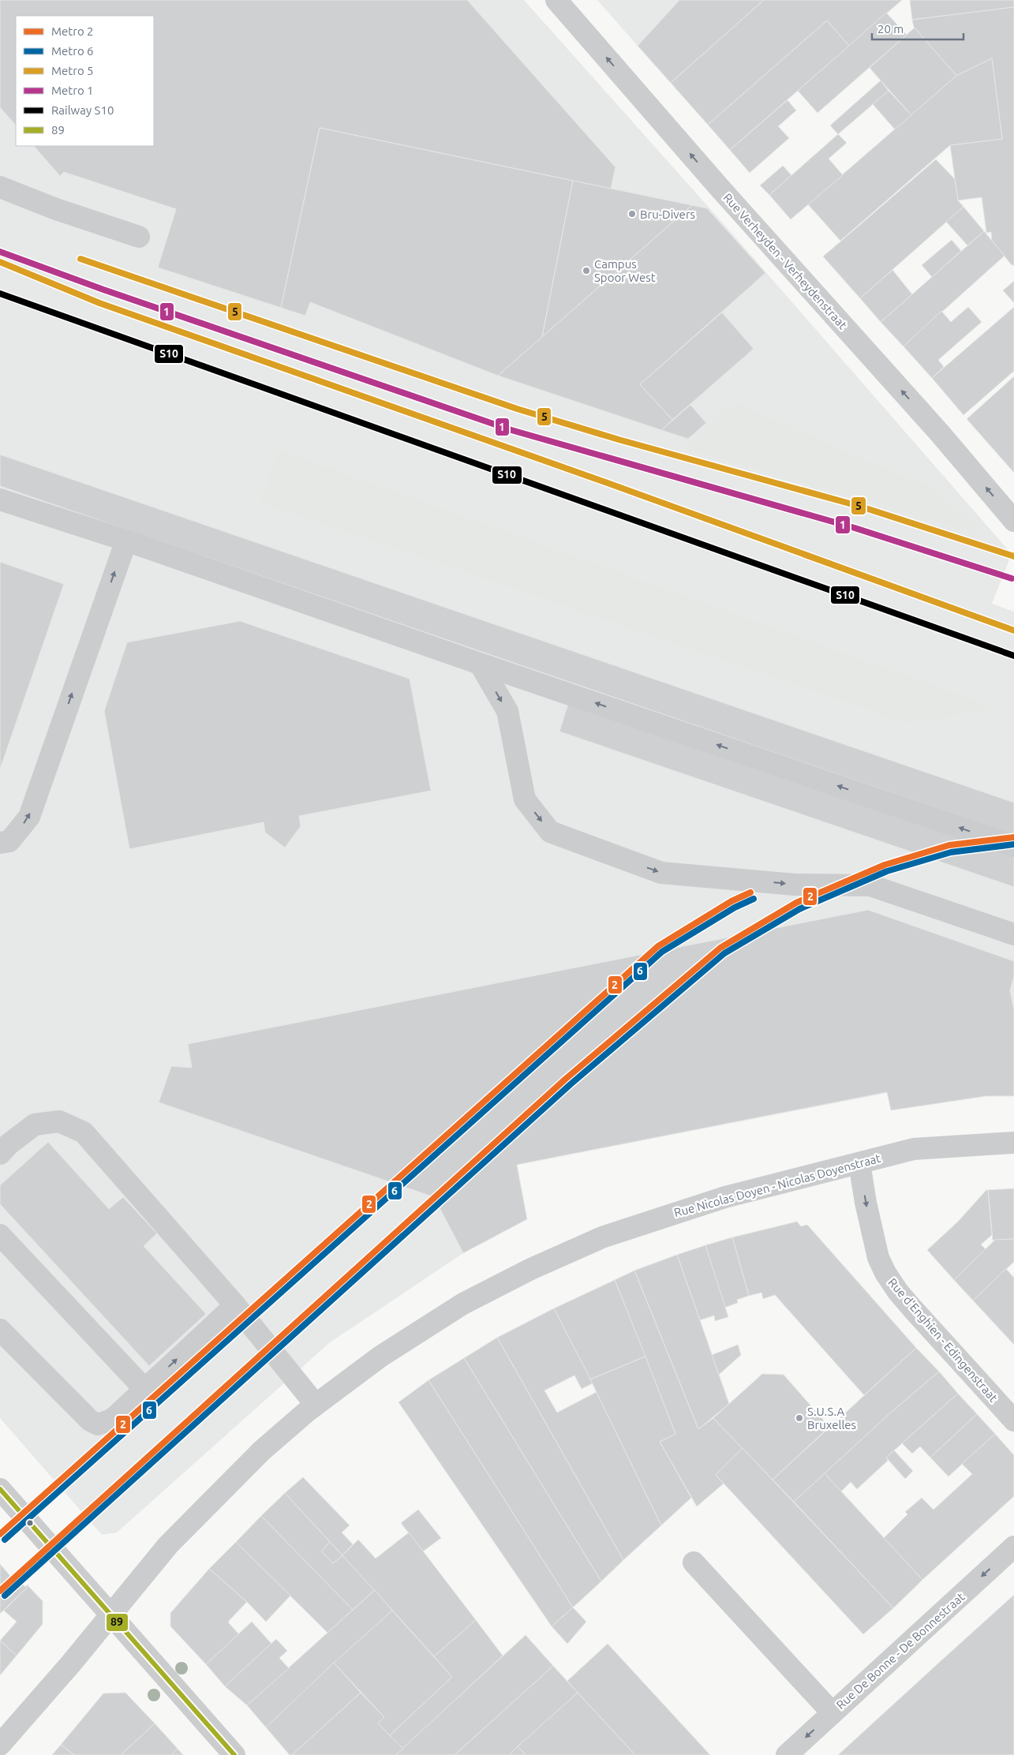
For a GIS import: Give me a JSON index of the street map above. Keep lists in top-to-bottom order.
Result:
{
  "streets": {
    "street": [
      "Rue Verheyden - Verheydenstraat",
      "Rue Nicolas Doyen - Nicolas Doyenstraat",
      "Rue d'Enghien - Edingenstraat",
      "Rue De Bonne - De Bonnestraat"
    ]
  },
  "crossings": [
    ["Rue Nicolas Doyen - Nicolas Doyenstraat", "Rue d'Enghien - Edingenstraat"]
  ],
  "one_way": ["Rue Verheyden - Verheydenstraat", "Rue d'Enghien - Edingenstraat", "Rue De Bonne - De Bonnestraat"],
  "places": ["Bru-Divers", "Campus Spoor West", "S.U.S.A Bruxelles"],
  "lines": [
    "metro line 1",
    "metro line 5",
    "rail line S10",
    "metro line 2",
    "metro line 6",
    "transit line 89"
  ],
  "legend": [
    "Metro 2",
    "Metro 6",
    "Metro 5",
    "Metro 1",
    "Railway S10",
    "89"
  ],
  "scale_bar": "20 m"
}
